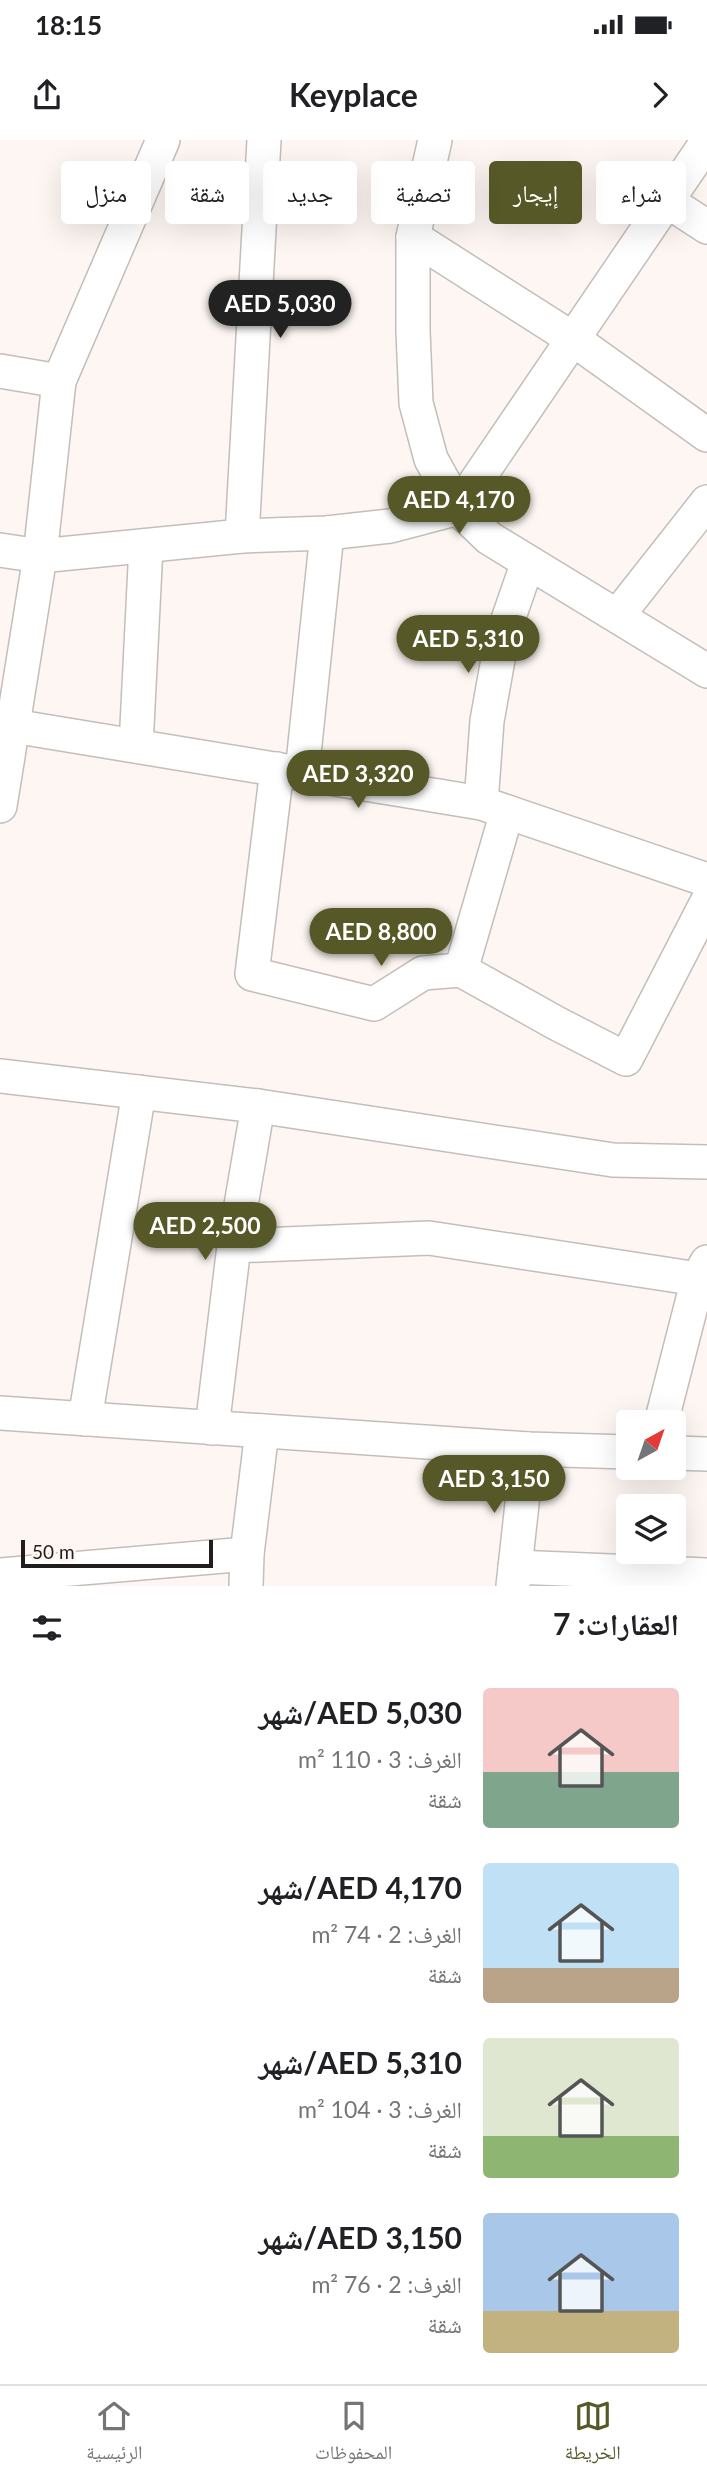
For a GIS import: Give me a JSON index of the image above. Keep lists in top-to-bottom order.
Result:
{
  "scale_bar": "50 m",
  "north": "top right",
  "page": {
    "status": "18:15",
    "header": "Keyplace",
    "chip": [
      "شراء",
      "إيجار",
      "تصفية",
      "جديد",
      "شقة",
      "منزل"
    ],
    "price": [
      "AED 5,030",
      "AED 4,170",
      "AED 5,310",
      "AED 3,320",
      "AED 8,800",
      "AED 2,500",
      "AED 3,150"
    ],
    "scale": "50 m",
    "heading": "العقارات: 7",
    "list": [
      {
        "name": "AED 5,030/شهر",
        "note": "الغرف: 3 · 110 m² · شقة"
      },
      {
        "name": "AED 4,170/شهر",
        "note": "الغرف: 2 · 74 m² · شقة"
      },
      {
        "name": "AED 5,310/شهر",
        "note": "الغرف: 3 · 104 m² · شقة"
      },
      {
        "name": "AED 3,150/شهر",
        "note": "الغرف: 2 · 76 m² · شقة"
      }
    ],
    "tabs": ["الخريطة", "المحفوظات", "الرئيسية"]
  }
}
